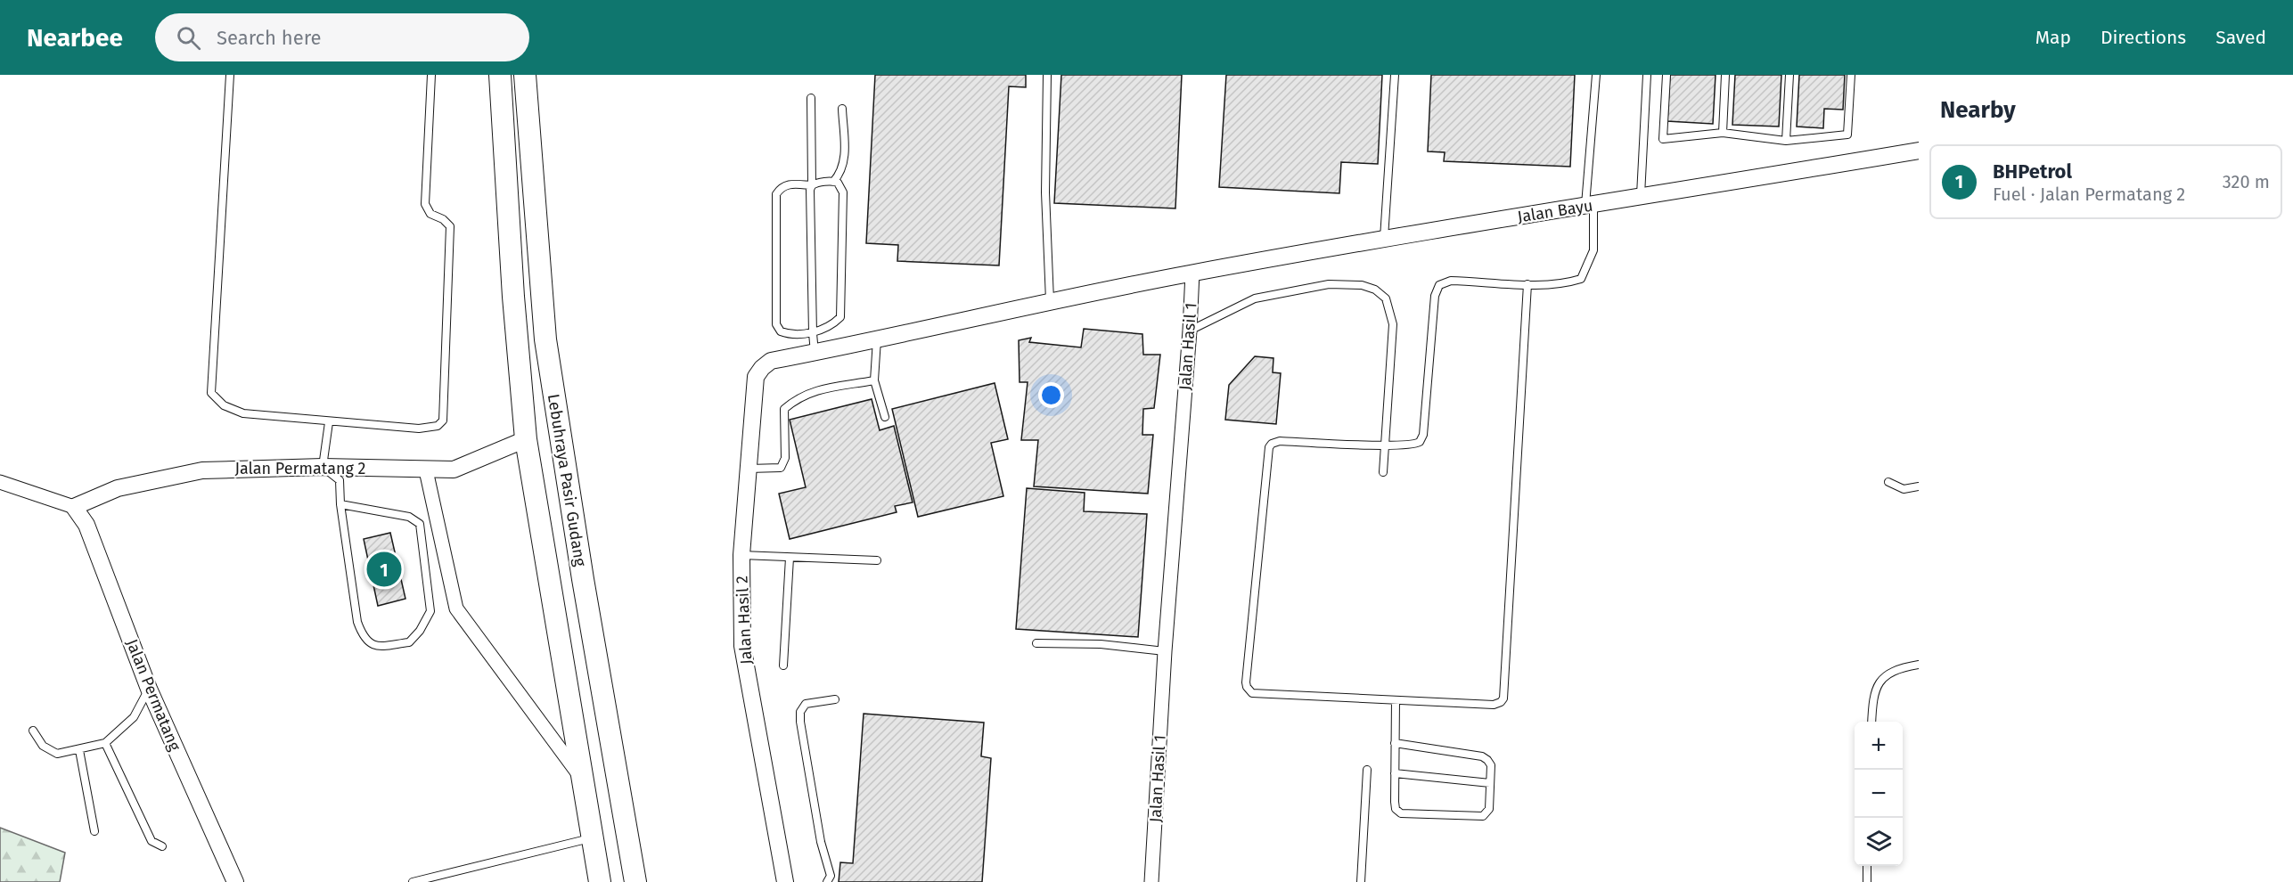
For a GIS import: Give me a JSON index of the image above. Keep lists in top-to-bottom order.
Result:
{
  "streets": {
    "highway": ["Lebuhraya Pasir Gudang"],
    "street": [
      "Jalan Bayu",
      "Jalan Hasil 1",
      "Jalan Permatang 2",
      "Jalan Hasil 2",
      "Jalan Permatang"
    ]
  },
  "crossings": [
    ["Jalan Bayu", "Jalan Hasil 1"],
    ["Jalan Permatang 2", "Lebuhraya Pasir Gudang"],
    ["Jalan Permatang 2", "Jalan Permatang"]
  ],
  "page": {
    "header": "Nearbee",
    "search": "Search here",
    "nav": ["Map", "Directions", "Saved"],
    "heading": "Nearby",
    "list": [
      {
        "mark": "1",
        "name": "BHPetrol",
        "note": "Fuel · Jalan Permatang 2",
        "value": "320 m"
      }
    ],
    "pins": "1",
    "map_buttons": ["+", "−"]
  }
}
